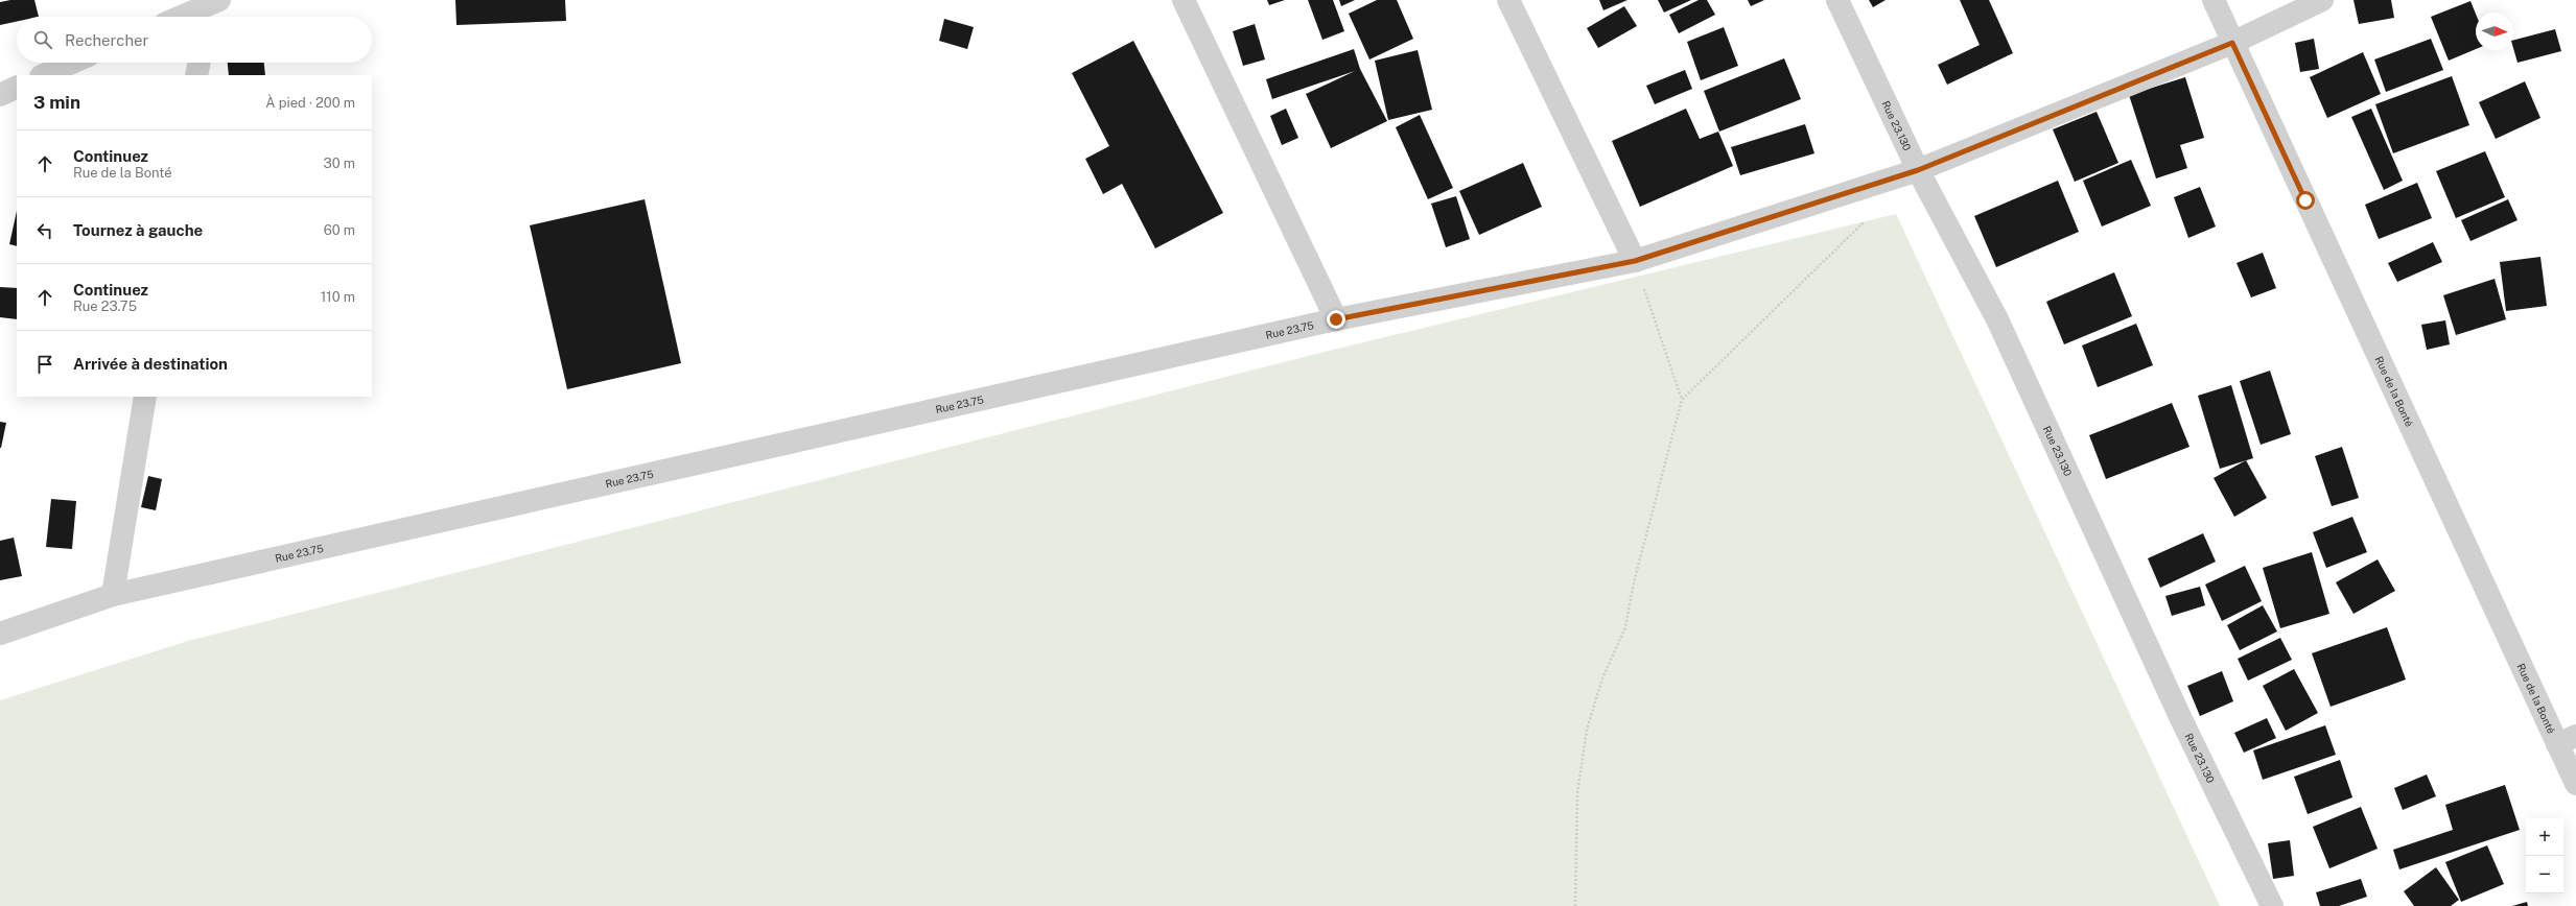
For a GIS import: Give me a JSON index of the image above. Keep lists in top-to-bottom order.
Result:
{
  "streets": {
    "street": ["Rue 23.130", "Rue 23.75", "Rue de la Bonté"]
  },
  "crossings": [
    ["Rue 23.130", "Rue 23.75"],
    ["Rue 23.75", "Rue de la Bonté"]
  ],
  "north": "right",
  "page": {
    "search": "Rechercher",
    "heading": ["3 min", "À pied · 200 m"],
    "list": [
      ["Continuez", "Rue de la Bonté", "30 m"],
      ["Tournez à gauche", "60 m"],
      ["Continuez", "Rue 23.75", "110 m"],
      "Arrivée à destination"
    ],
    "map_buttons": ["+", "−"]
  }
}
